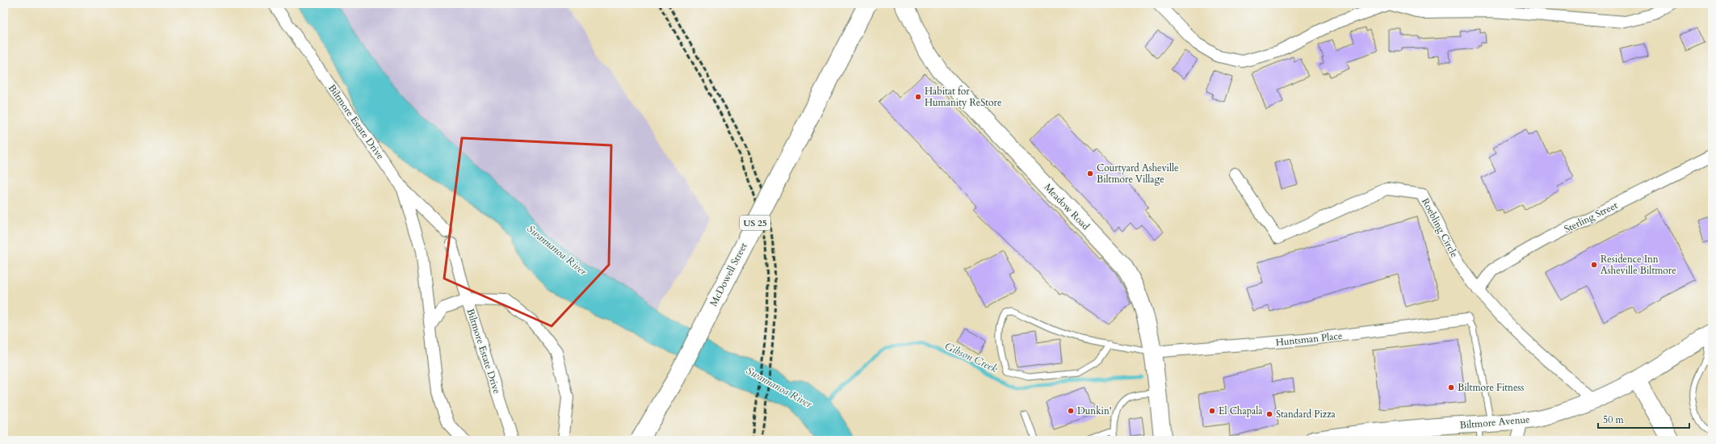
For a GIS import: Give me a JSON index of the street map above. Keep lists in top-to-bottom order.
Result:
{
  "streets": {
    "main road": [
      "Meadow Road",
      "US 25",
      "McDowell Street",
      "Biltmore Avenue"
    ],
    "street": [
      "Biltmore Estate Drive",
      "Sterling Street",
      "Roebling Circle",
      "Huntsman Place"
    ]
  },
  "crossings": [
    ["Meadow Road", "Huntsman Place"],
    ["Sterling Street", "Roebling Circle"],
    ["Roebling Circle", "Biltmore Avenue"]
  ],
  "water": ["Swannanoa River", "Gibson Creek"],
  "places": [
    "Habitat for Humanity ReStore",
    "Courtyard Asheville Biltmore Village",
    "Residence Inn Asheville Biltmore",
    "Biltmore Fitness",
    "Dunkin'",
    "El Chapala",
    "Standard Pizza"
  ],
  "scale_bar": "50 m"
}
